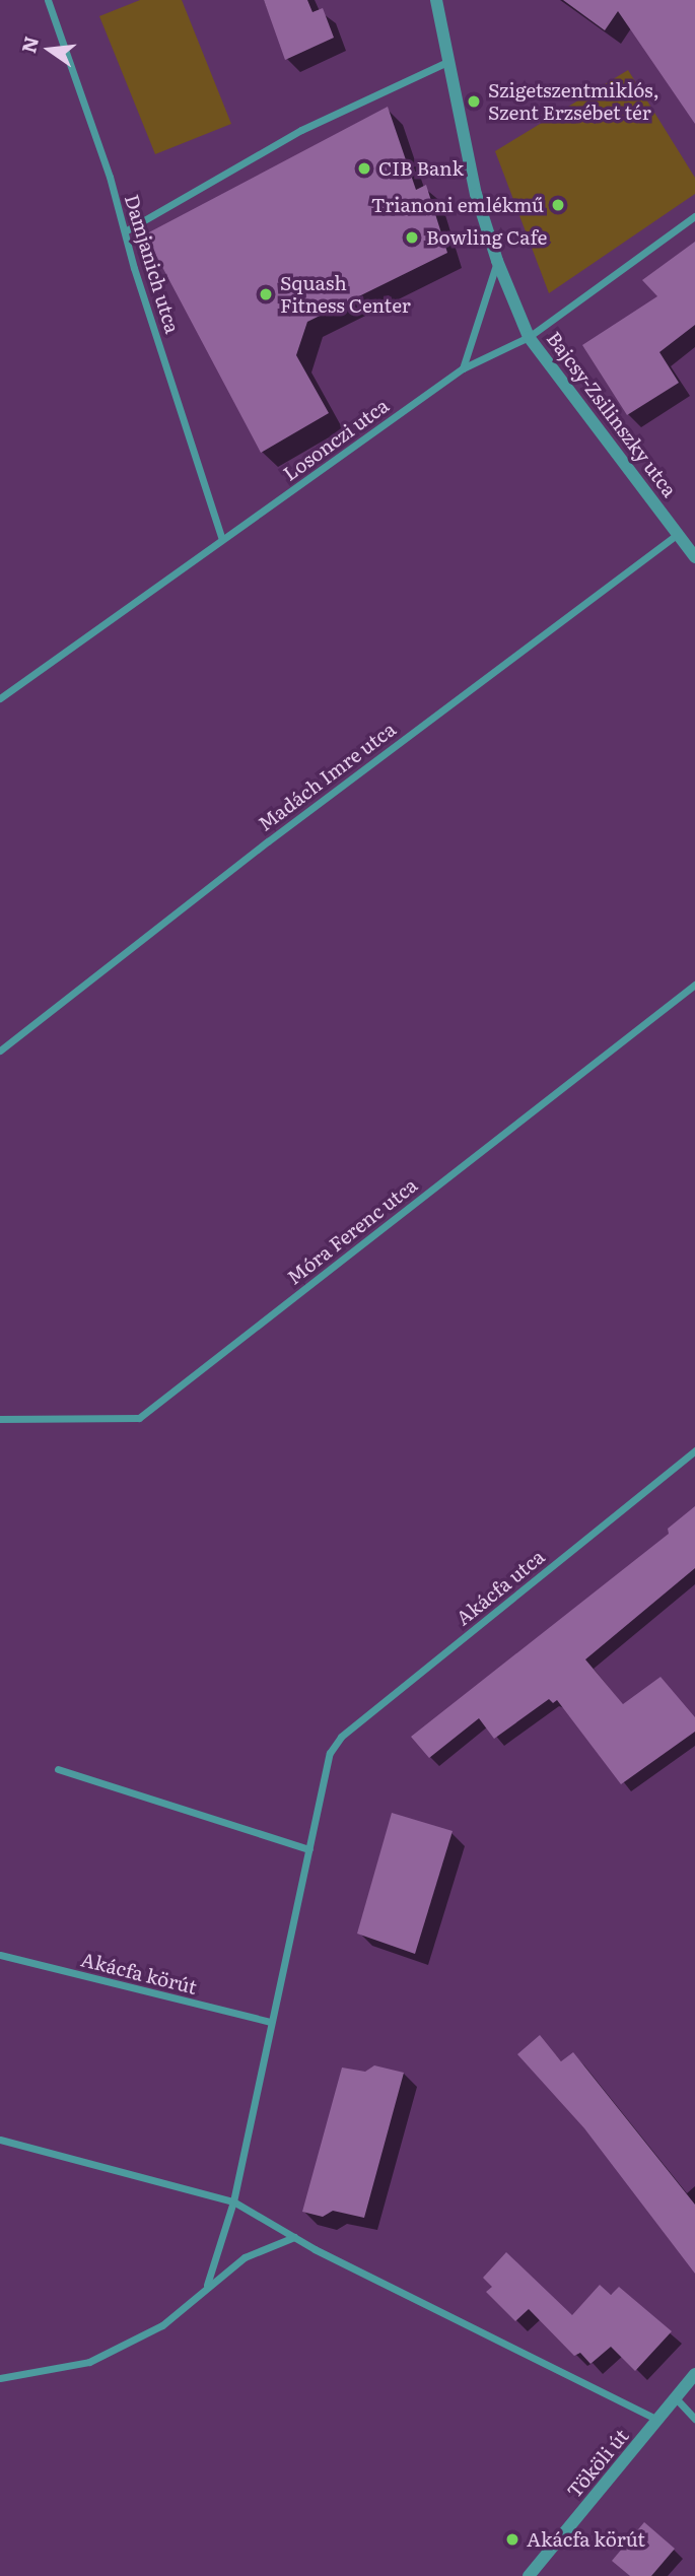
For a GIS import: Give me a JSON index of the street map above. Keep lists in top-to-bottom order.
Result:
{
  "streets": {
    "street": [
      "Damjanich utca",
      "Bajcsy-Zsilinszky utca",
      "Losonczi utca",
      "Madách Imre utca",
      "Móra Ferenc utca",
      "Akácfa utca",
      "Akácfa körút",
      "Tököli út"
    ]
  },
  "crossings": [
    ["Damjanich utca", "Losonczi utca"],
    ["Bajcsy-Zsilinszky utca", "Losonczi utca"],
    ["Bajcsy-Zsilinszky utca", "Madách Imre utca"]
  ],
  "places": [
    "Szigetszentmiklós, Szent Erzsébet tér",
    "CIB Bank",
    "Trianoni emlékmű",
    "Bowling Cafe",
    "Squash Fitness Center",
    "Akácfa körút"
  ],
  "north": "left"
}
